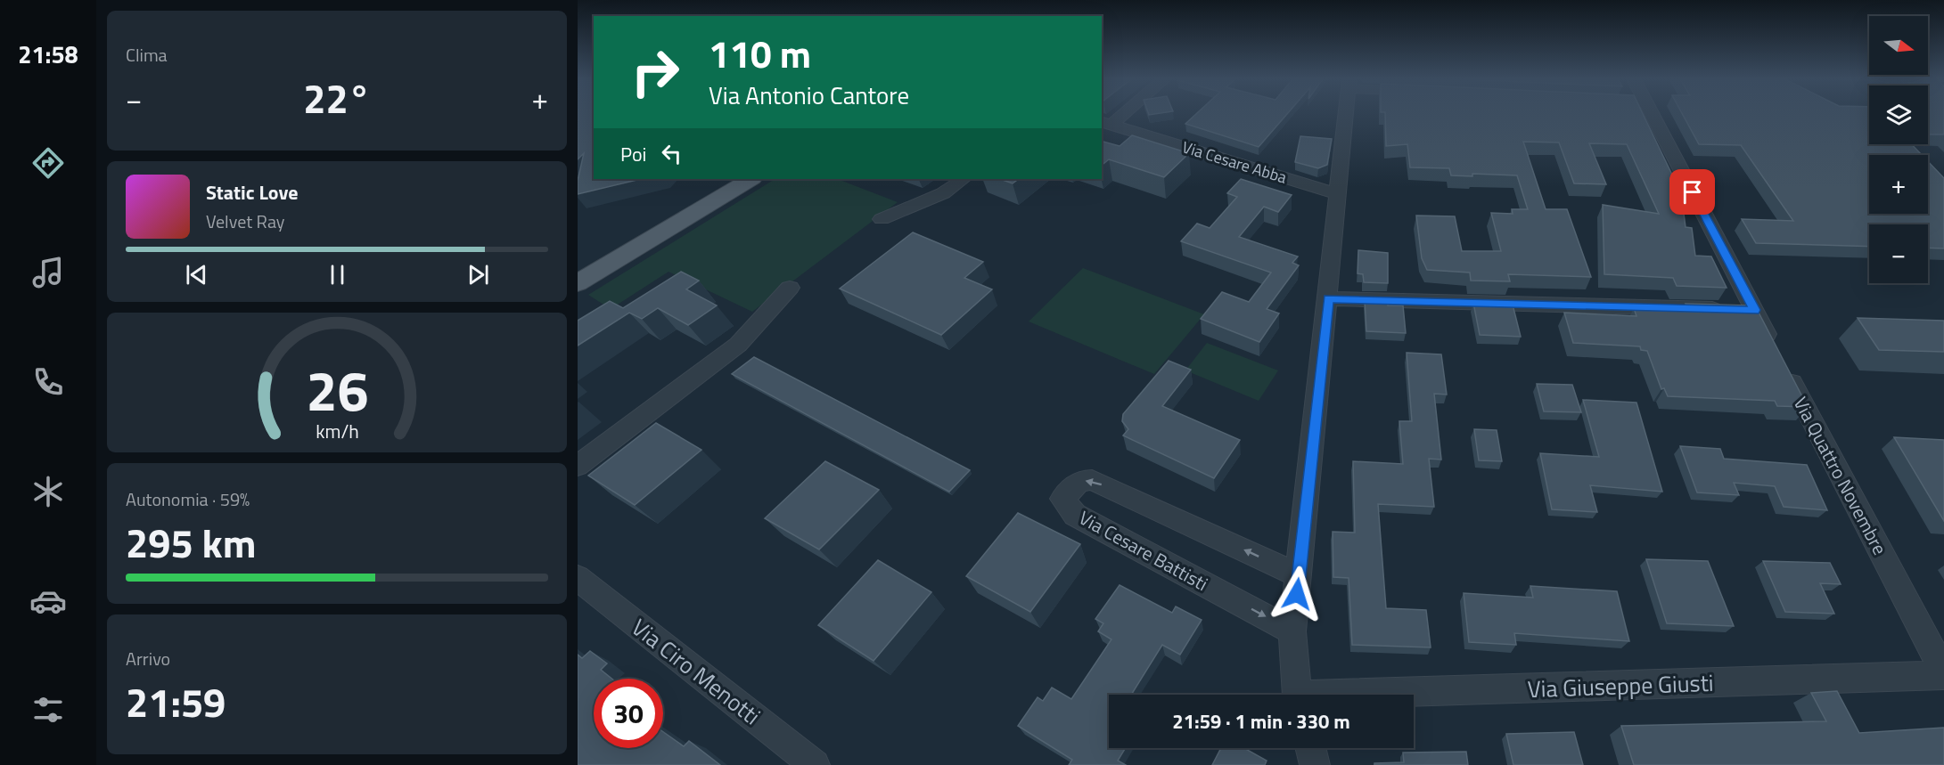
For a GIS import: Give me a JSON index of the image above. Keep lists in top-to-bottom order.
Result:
{
  "streets": {
    "street": [
      "Via Cesare Abba",
      "Via Quattro Novembre",
      "Via Cesare Battisti",
      "Via Ciro Menotti",
      "Via Giuseppe Giusti"
    ]
  },
  "crossings": [
    ["Via Quattro Novembre", "Via Giuseppe Giusti"]
  ],
  "north": "right",
  "page": {
    "tabs": "21:58",
    "tile": [
      "Clima",
      ["Autonomia · 59%", "295 km"],
      ["Arrivo", "21:59"]
    ],
    "map_buttons": ["+", "−"],
    "turn": ["110 m", "Via Antonio Cantore"],
    "heat": ["−", "22°", "+"],
    "then": "Poi",
    "song": ["Static Love", "Velvet Ray"],
    "limit": "30",
    "trip": "21:59 · 1 min · 330 m",
    "gauge": ["26", "km/h"]
  }
}
